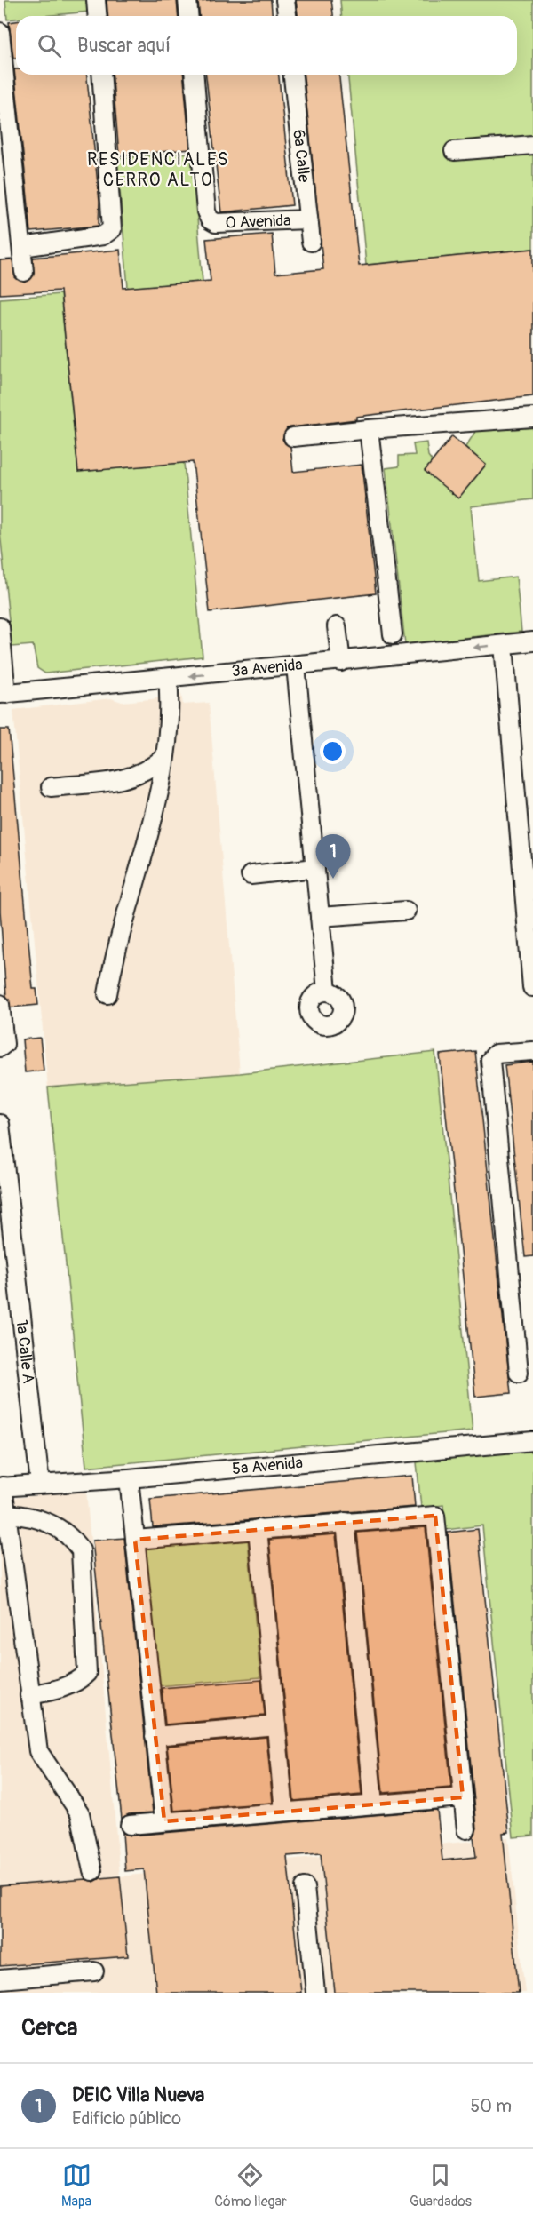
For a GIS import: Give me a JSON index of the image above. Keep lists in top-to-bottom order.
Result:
{
  "streets": {
    "street": [
      "6a Calle",
      "0 Avenida",
      "3a Avenida",
      "1a Calle A",
      "5a Avenida"
    ]
  },
  "crossings": [
    ["6a Calle", "0 Avenida"],
    ["1a Calle A", "5a Avenida"]
  ],
  "one_way": ["3a Avenida"],
  "districts": ["RESIDENCIALES CERRO ALTO"],
  "page": {
    "search": "Buscar aquí",
    "pins": "1",
    "heading": "Cerca",
    "list": [
      {
        "mark": "1",
        "name": "DEIC Villa Nueva",
        "note": "Edificio público",
        "value": "50 m"
      }
    ],
    "nav": ["Mapa", "Cómo llegar", "Guardados"]
  }
}
